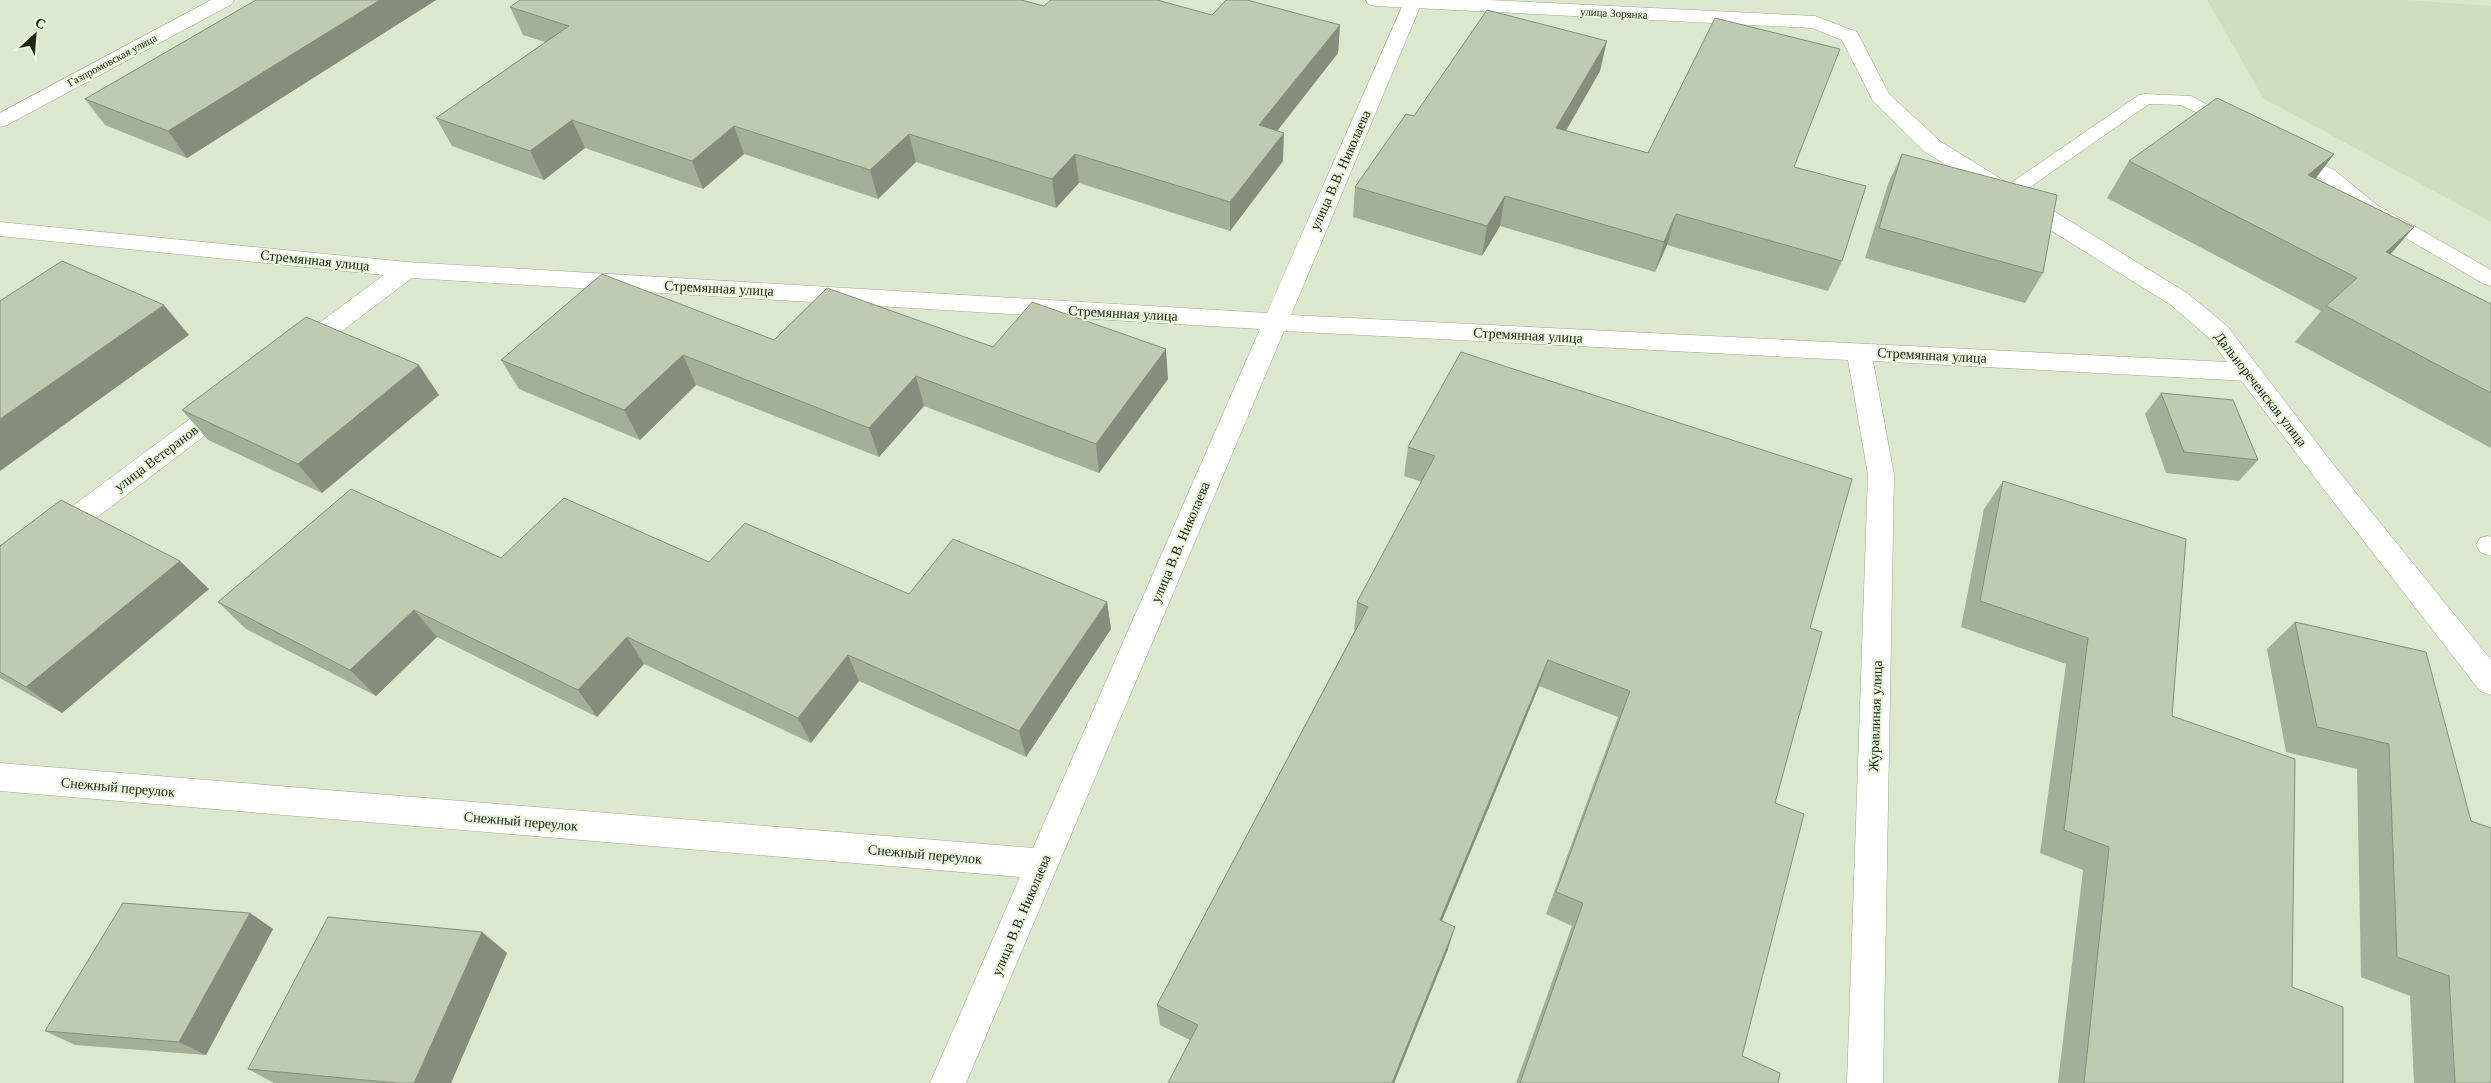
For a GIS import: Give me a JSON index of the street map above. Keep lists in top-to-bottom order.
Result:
{
  "streets": {
    "street": [
      "улица Зорянка",
      "Газпромовская улица",
      "улица В.В. Николаева",
      "Стремянная улица",
      "Дальнореченская улица",
      "улица Ветеранов",
      "Журавлиная улица",
      "Снежный переулок"
    ]
  },
  "crossings": [
    ["улица Зорянка", "улица В.В. Николаева"],
    ["улица Зорянка", "Дальнореченская улица"],
    ["улица В.В. Николаева", "Стремянная улица"],
    ["улица В.В. Николаева", "Снежный переулок"],
    ["Стремянная улица", "Дальнореченская улица"],
    ["Стремянная улица", "Журавлиная улица"]
  ],
  "north": "top right"
}
